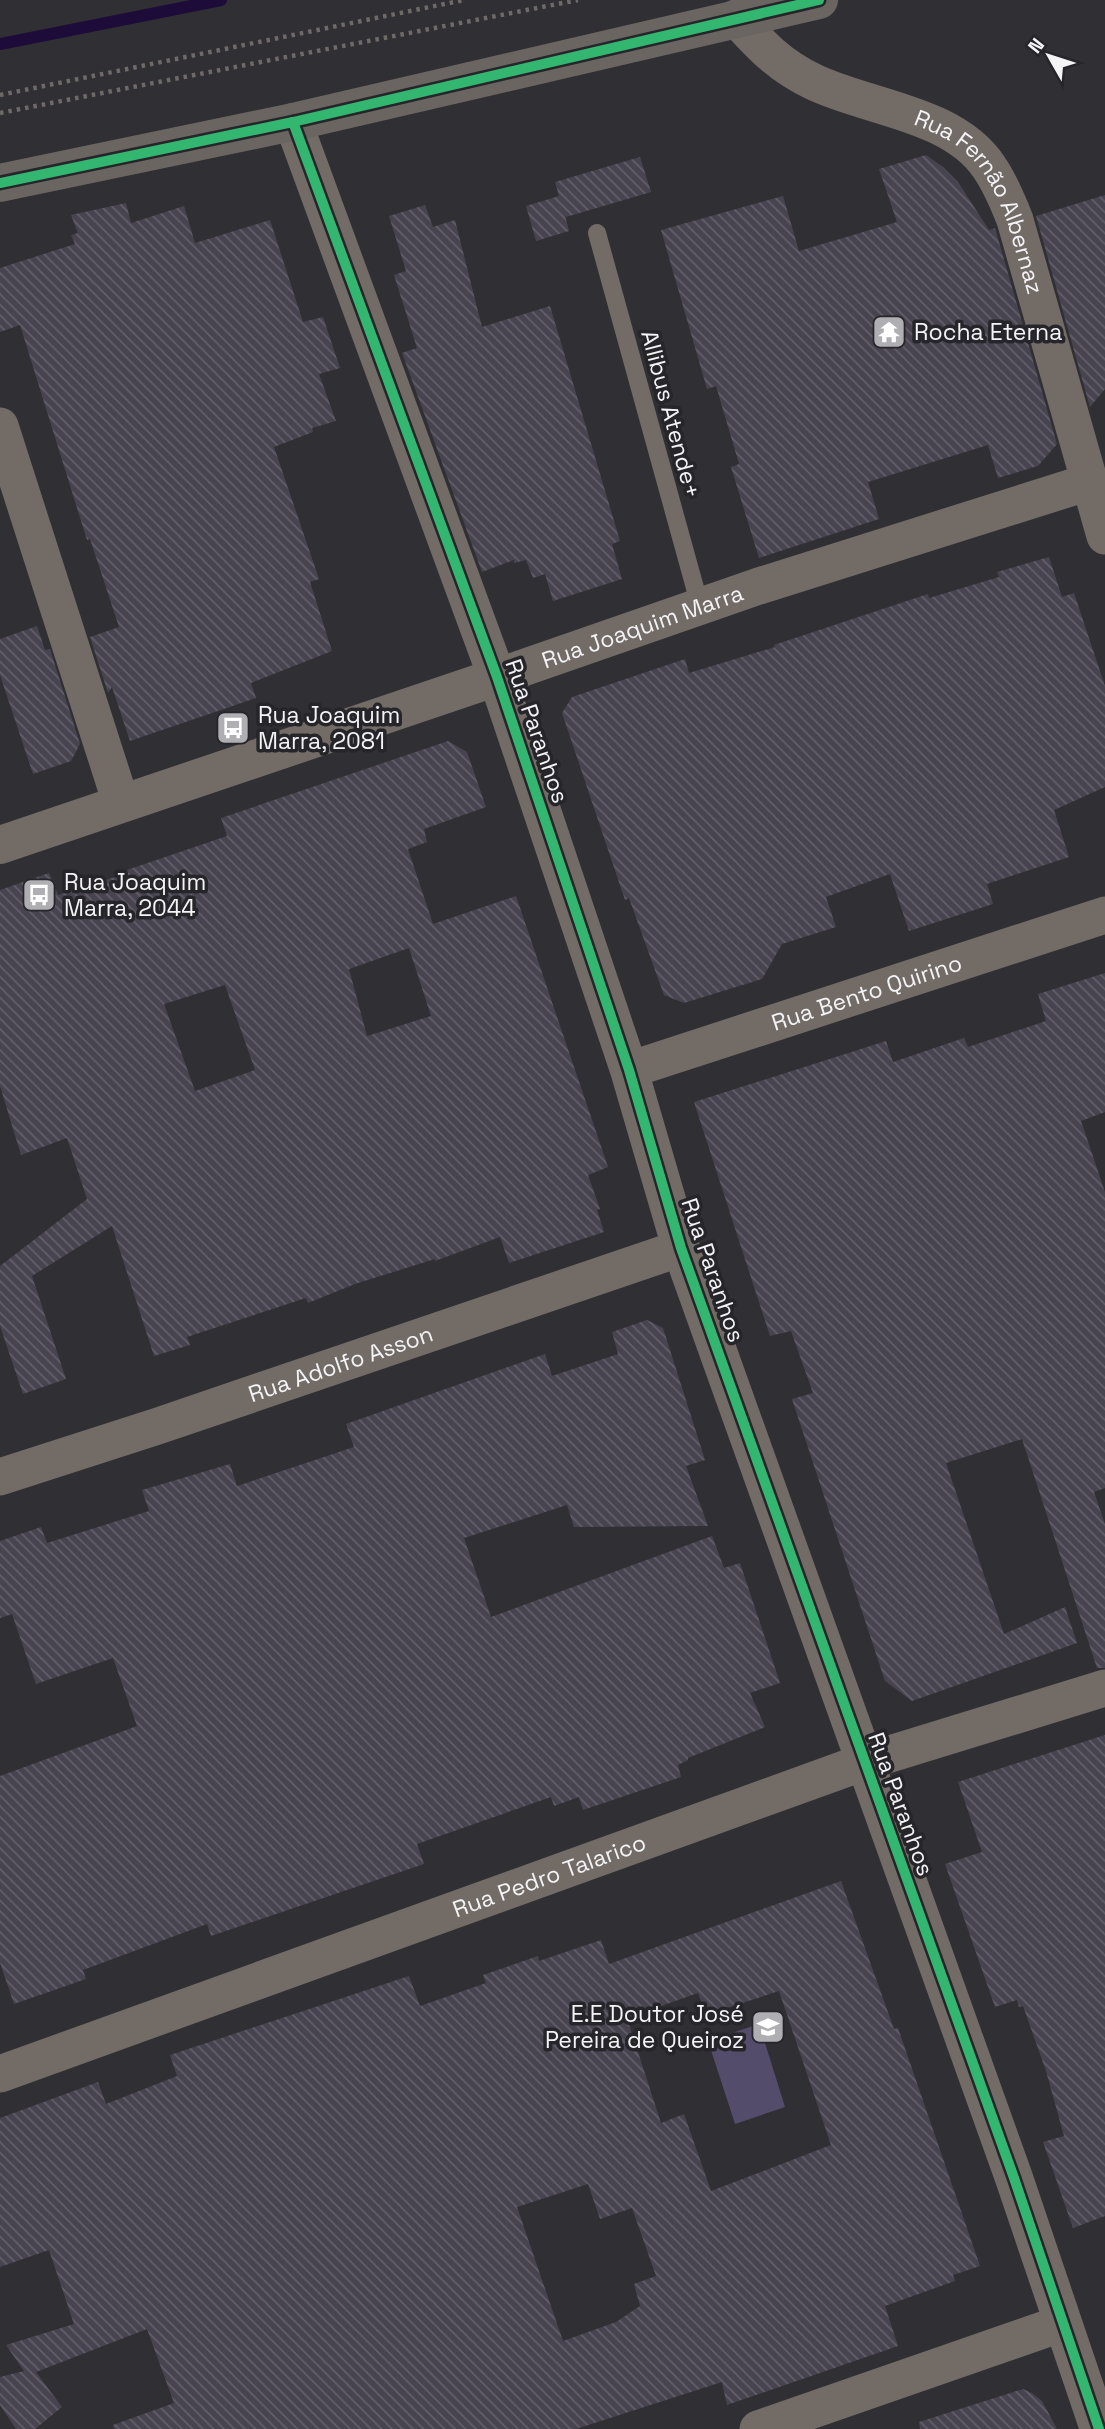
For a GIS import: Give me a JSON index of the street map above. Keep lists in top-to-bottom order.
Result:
{
  "streets": {
    "street": [
      "Rua Fernão Albernaz",
      "Rua Joaquim Marra",
      "Rua Paranhos",
      "Rua Bento Quirino",
      "Rua Adolfo Asson",
      "Rua Pedro Talarico"
    ],
    "lane": ["Allibus Atende+"]
  },
  "crossings": [
    ["Rua Fernão Albernaz", "Rua Joaquim Marra"],
    ["Allibus Atende+", "Rua Joaquim Marra"],
    ["Rua Joaquim Marra", "Rua Paranhos"],
    ["Rua Paranhos", "Rua Bento Quirino"],
    ["Rua Paranhos", "Rua Adolfo Asson"],
    ["Rua Paranhos", "Rua Pedro Talarico"]
  ],
  "places": {
    "temple": ["Rocha Eterna"],
    "bus stop": ["Rua Joaquim Marra, 2081", "Rua Joaquim Marra, 2044"],
    "school or university": ["E.E Doutor José Pereira de Queiroz"]
  },
  "north": "top left"
}
